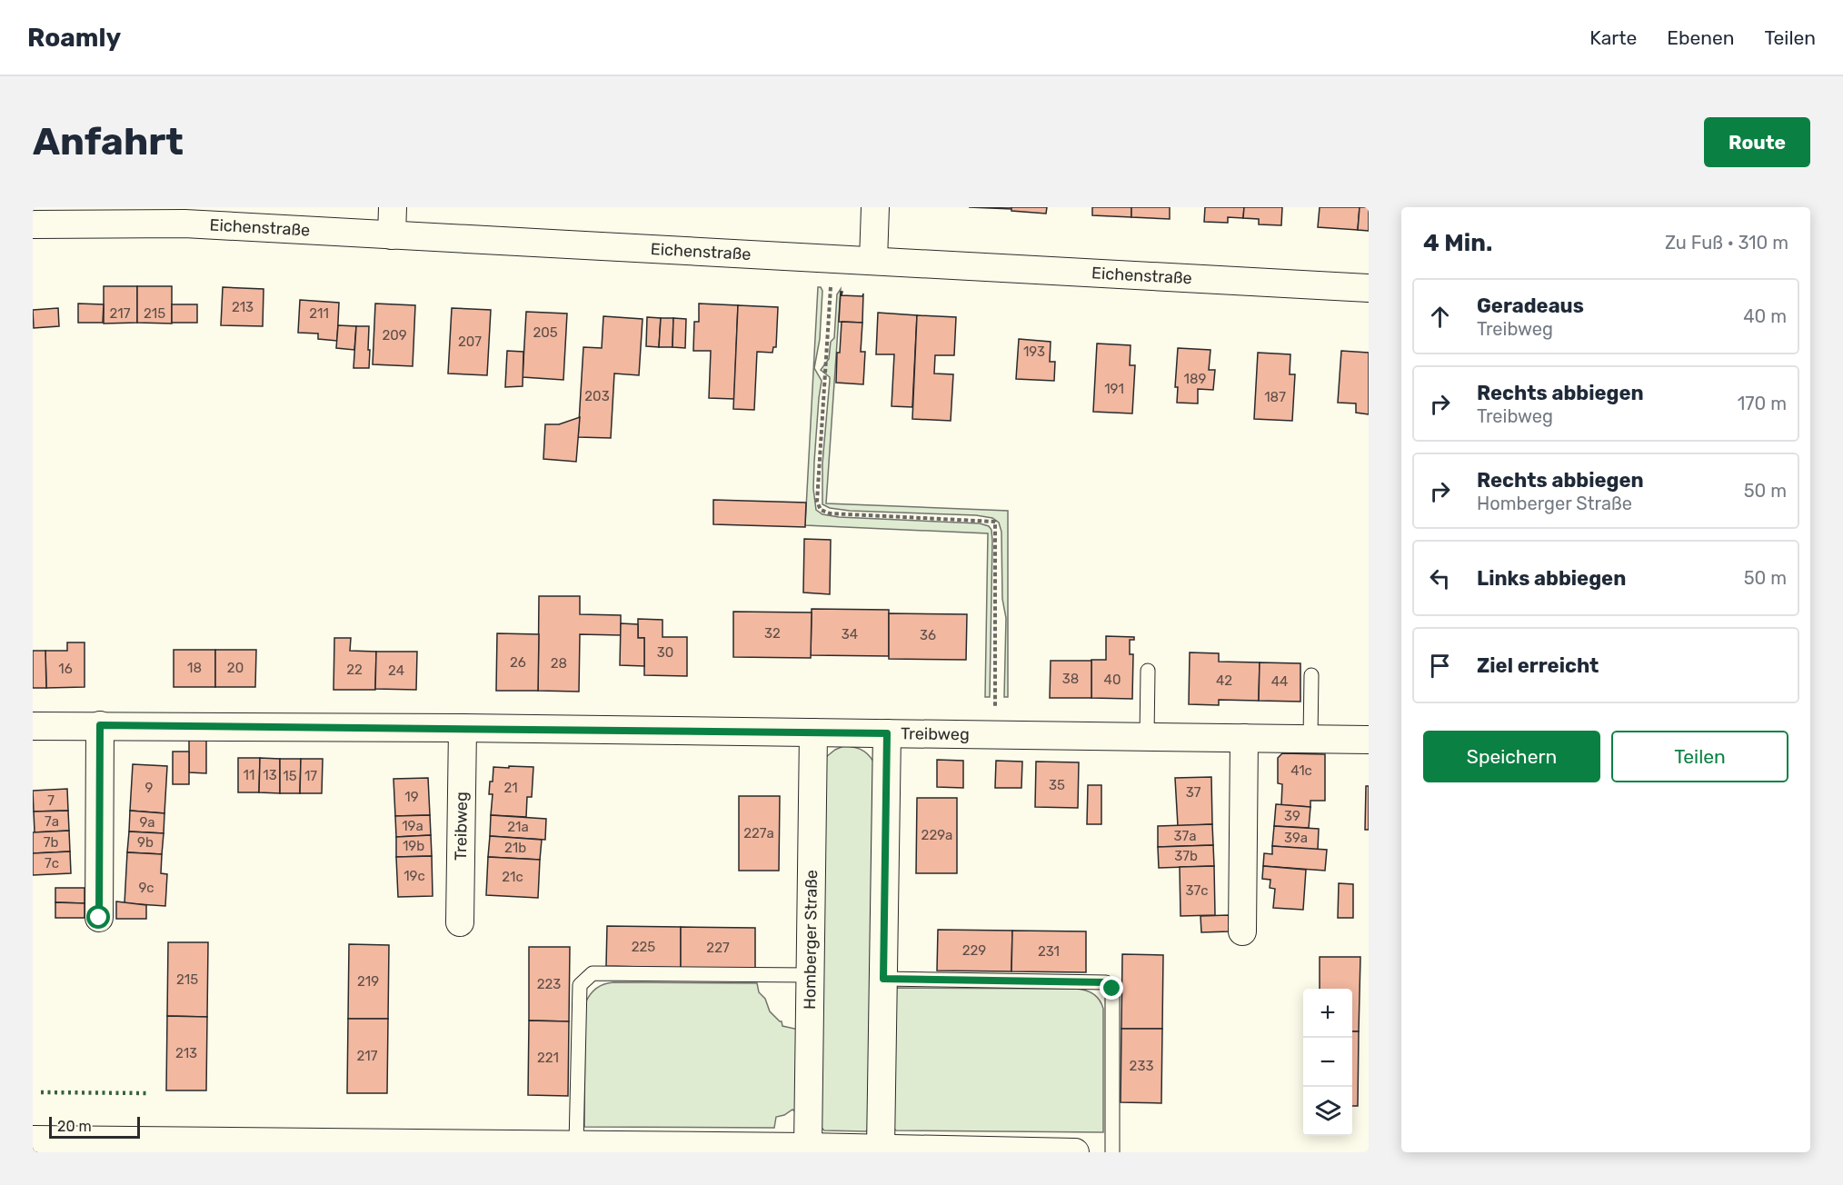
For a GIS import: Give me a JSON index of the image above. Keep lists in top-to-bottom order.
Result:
{
  "streets": {
    "street": ["Eichenstraße", "Treibweg", "Homberger Straße"]
  },
  "crossings": [
    ["Treibweg", "Homberger Straße"]
  ],
  "house_numbers": [
    "213",
    "217",
    "215",
    "211",
    "205",
    "209",
    "207",
    "193",
    "189",
    "191",
    "203",
    "187",
    "32",
    "34",
    "36",
    "30",
    "26",
    "28",
    "18",
    "20",
    "16",
    "22",
    "24",
    "38",
    "40",
    "42",
    "44",
    "41c",
    "11",
    "13",
    "15",
    "17",
    "35",
    "9",
    "21",
    "37",
    "19",
    "7",
    "39",
    "7a",
    "9a",
    "19a",
    "21a",
    "227a",
    "229a",
    "37a",
    "39a",
    "7b",
    "9b",
    "19b",
    "21b",
    "37b",
    "7c",
    "19c",
    "21c",
    "9c",
    "37c",
    "225",
    "227",
    "229",
    "231",
    "215",
    "219",
    "223",
    "213",
    "217",
    "221",
    "233"
  ],
  "scale_bar": "20 m",
  "page": {
    "header": "Roamly",
    "nav": ["Karte", "Ebenen", "Teilen"],
    "buttons": [
      "Route",
      ["Speichern", "Teilen"]
    ],
    "title": "Anfahrt",
    "heading": ["4 Min.", "Zu Fuß · 310 m"],
    "list": [
      ["Geradeaus", "Treibweg", "40 m"],
      ["Rechts abbiegen", "Treibweg", "170 m"],
      ["Rechts abbiegen", "Homberger Straße", "50 m"],
      ["Links abbiegen", "50 m"],
      "Ziel erreicht"
    ],
    "map_buttons": ["+", "−"],
    "scale": "20 m"
  }
}
